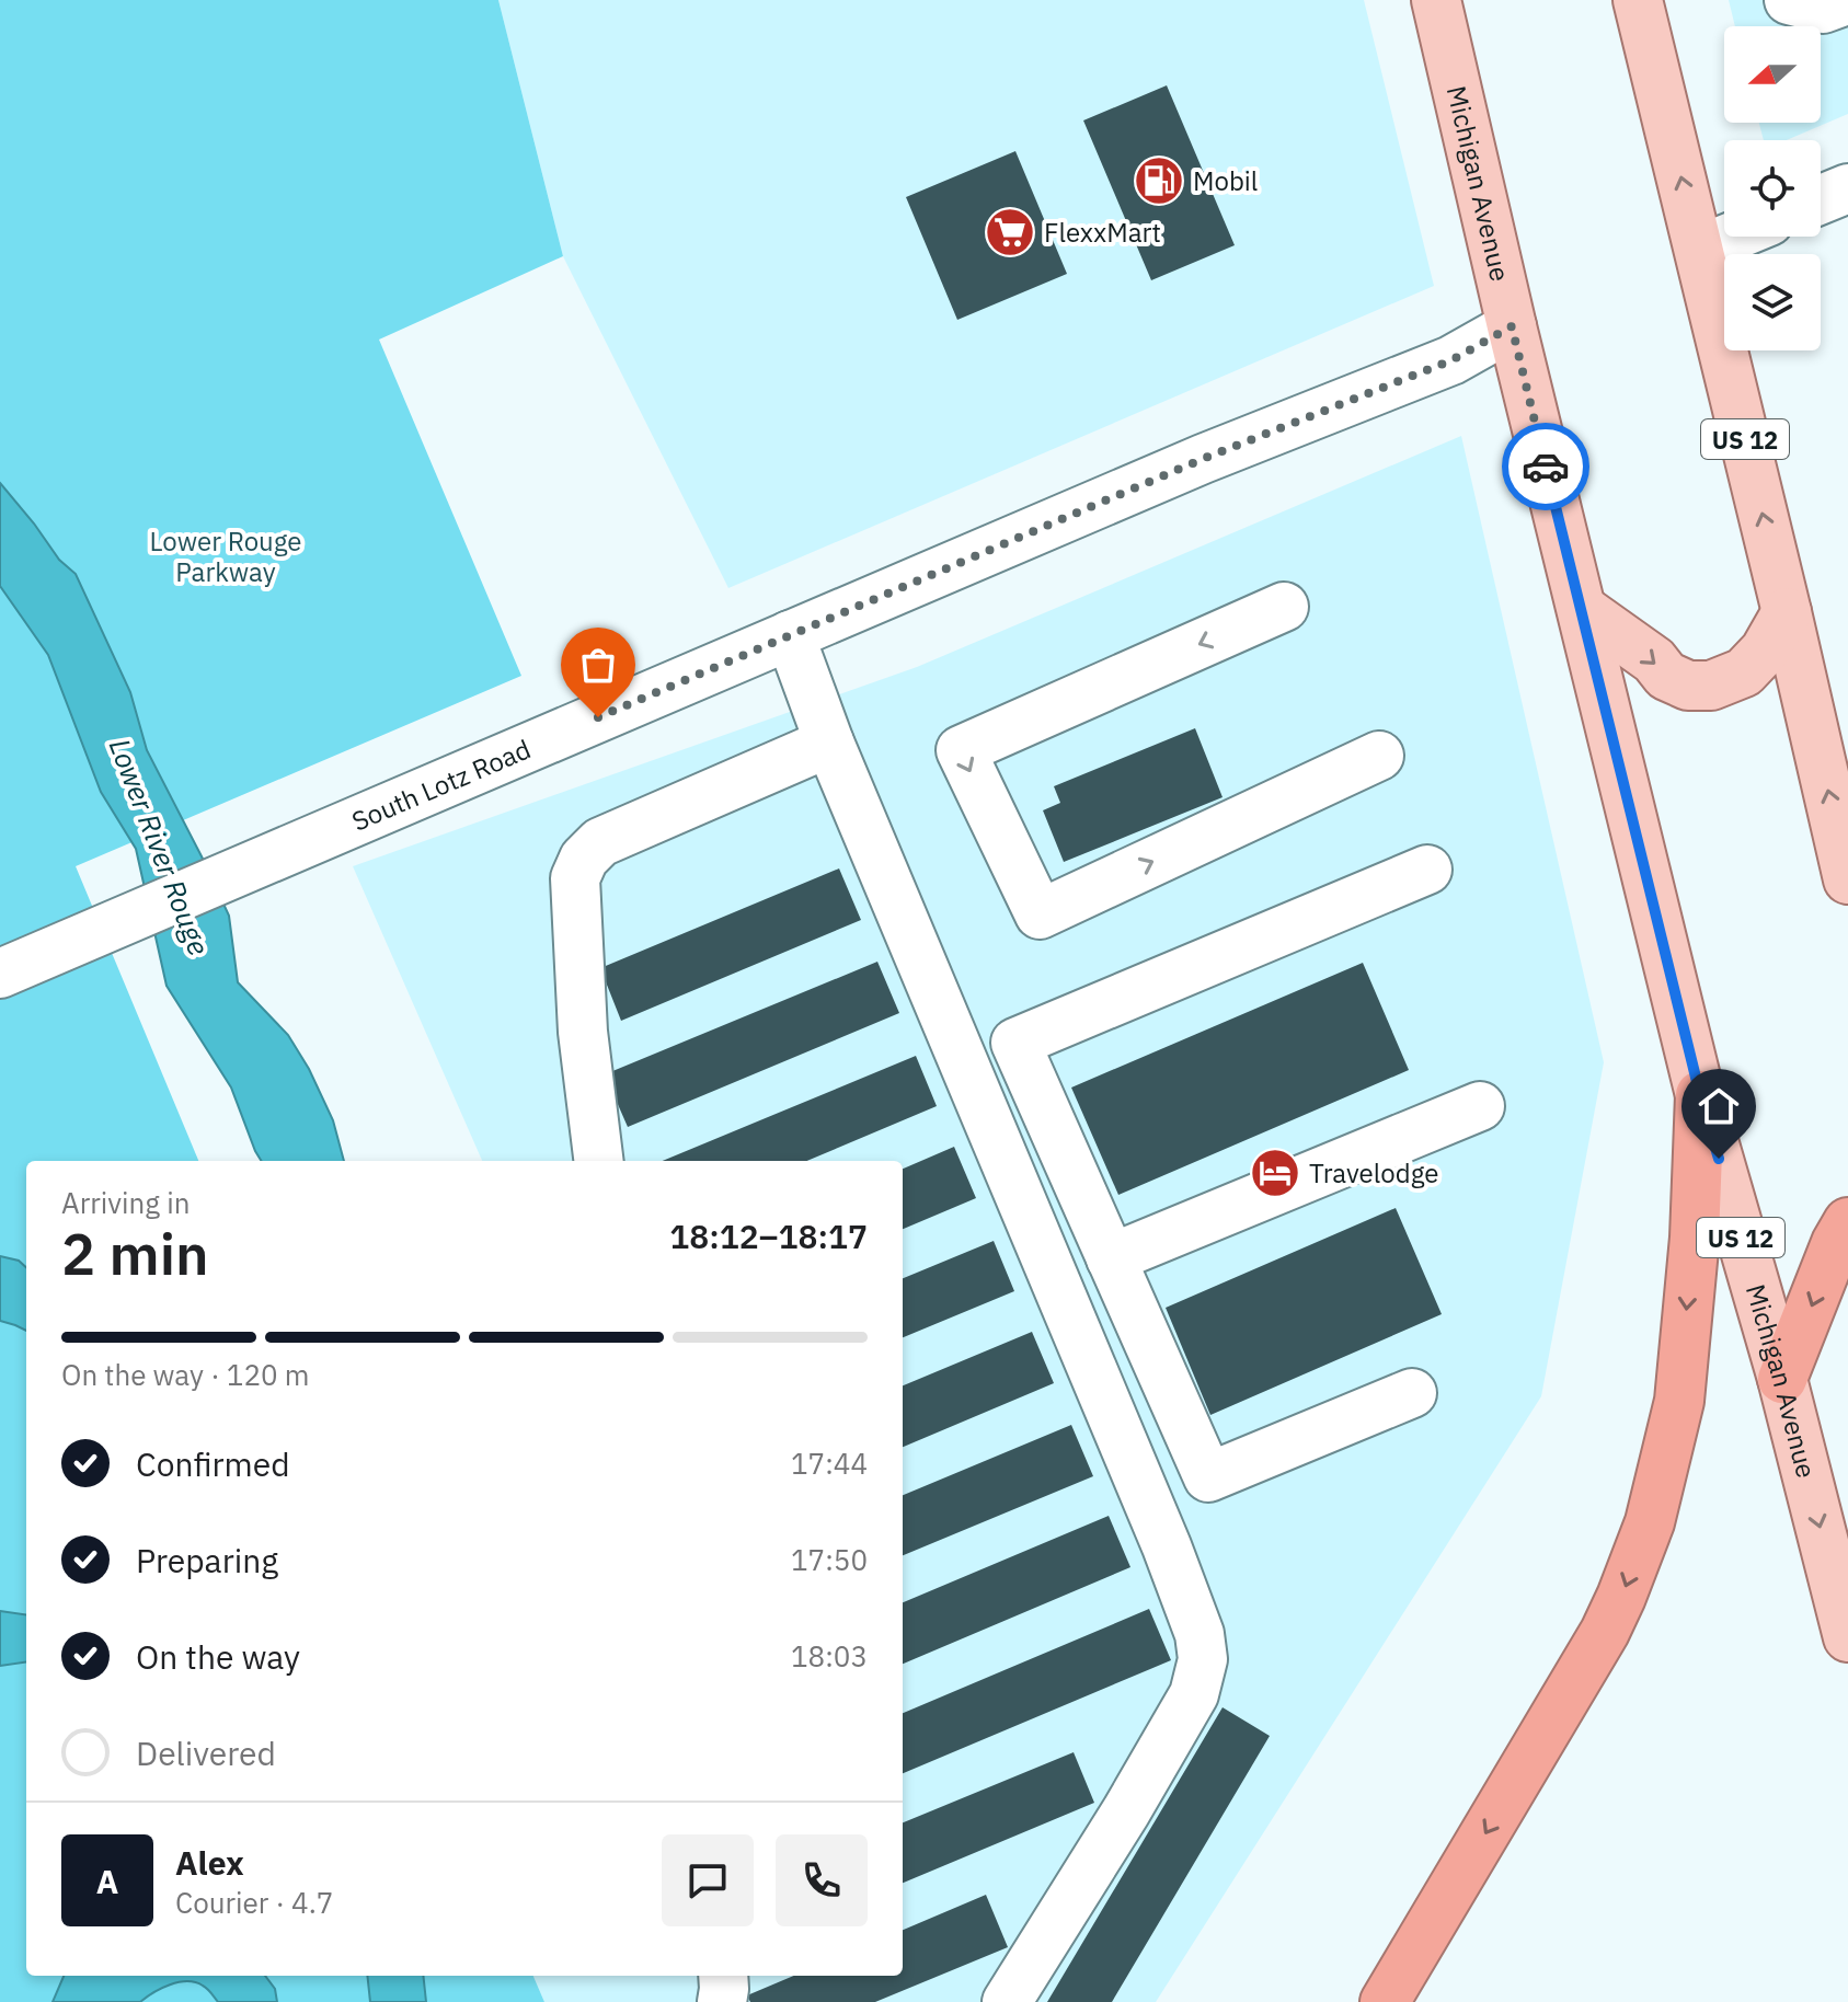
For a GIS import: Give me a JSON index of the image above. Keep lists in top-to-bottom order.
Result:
{
  "streets": {
    "main road": ["Michigan Avenue", "US 12"],
    "street": ["South Lotz Road"]
  },
  "crossings": [
    ["Michigan Avenue", "South Lotz Road"]
  ],
  "water": ["Lower River Rouge"],
  "parks": ["Lower Rouge Parkway"],
  "places": {
    "fuel station": ["Mobil"],
    "supermarket": ["FlexxMart"],
    "hotel": ["Travelodge"]
  },
  "north": "left",
  "page": {
    "heading": ["2 min", "Arriving in", "18:12–18:17"],
    "panel": ["Alex", "Courier · 4.7"],
    "bar": "On the way · 120 m",
    "list": [
      ["Confirmed", "17:44"],
      ["Preparing", "17:50"],
      ["On the way", "18:03"],
      "Delivered"
    ],
    "round": "A"
  }
}
